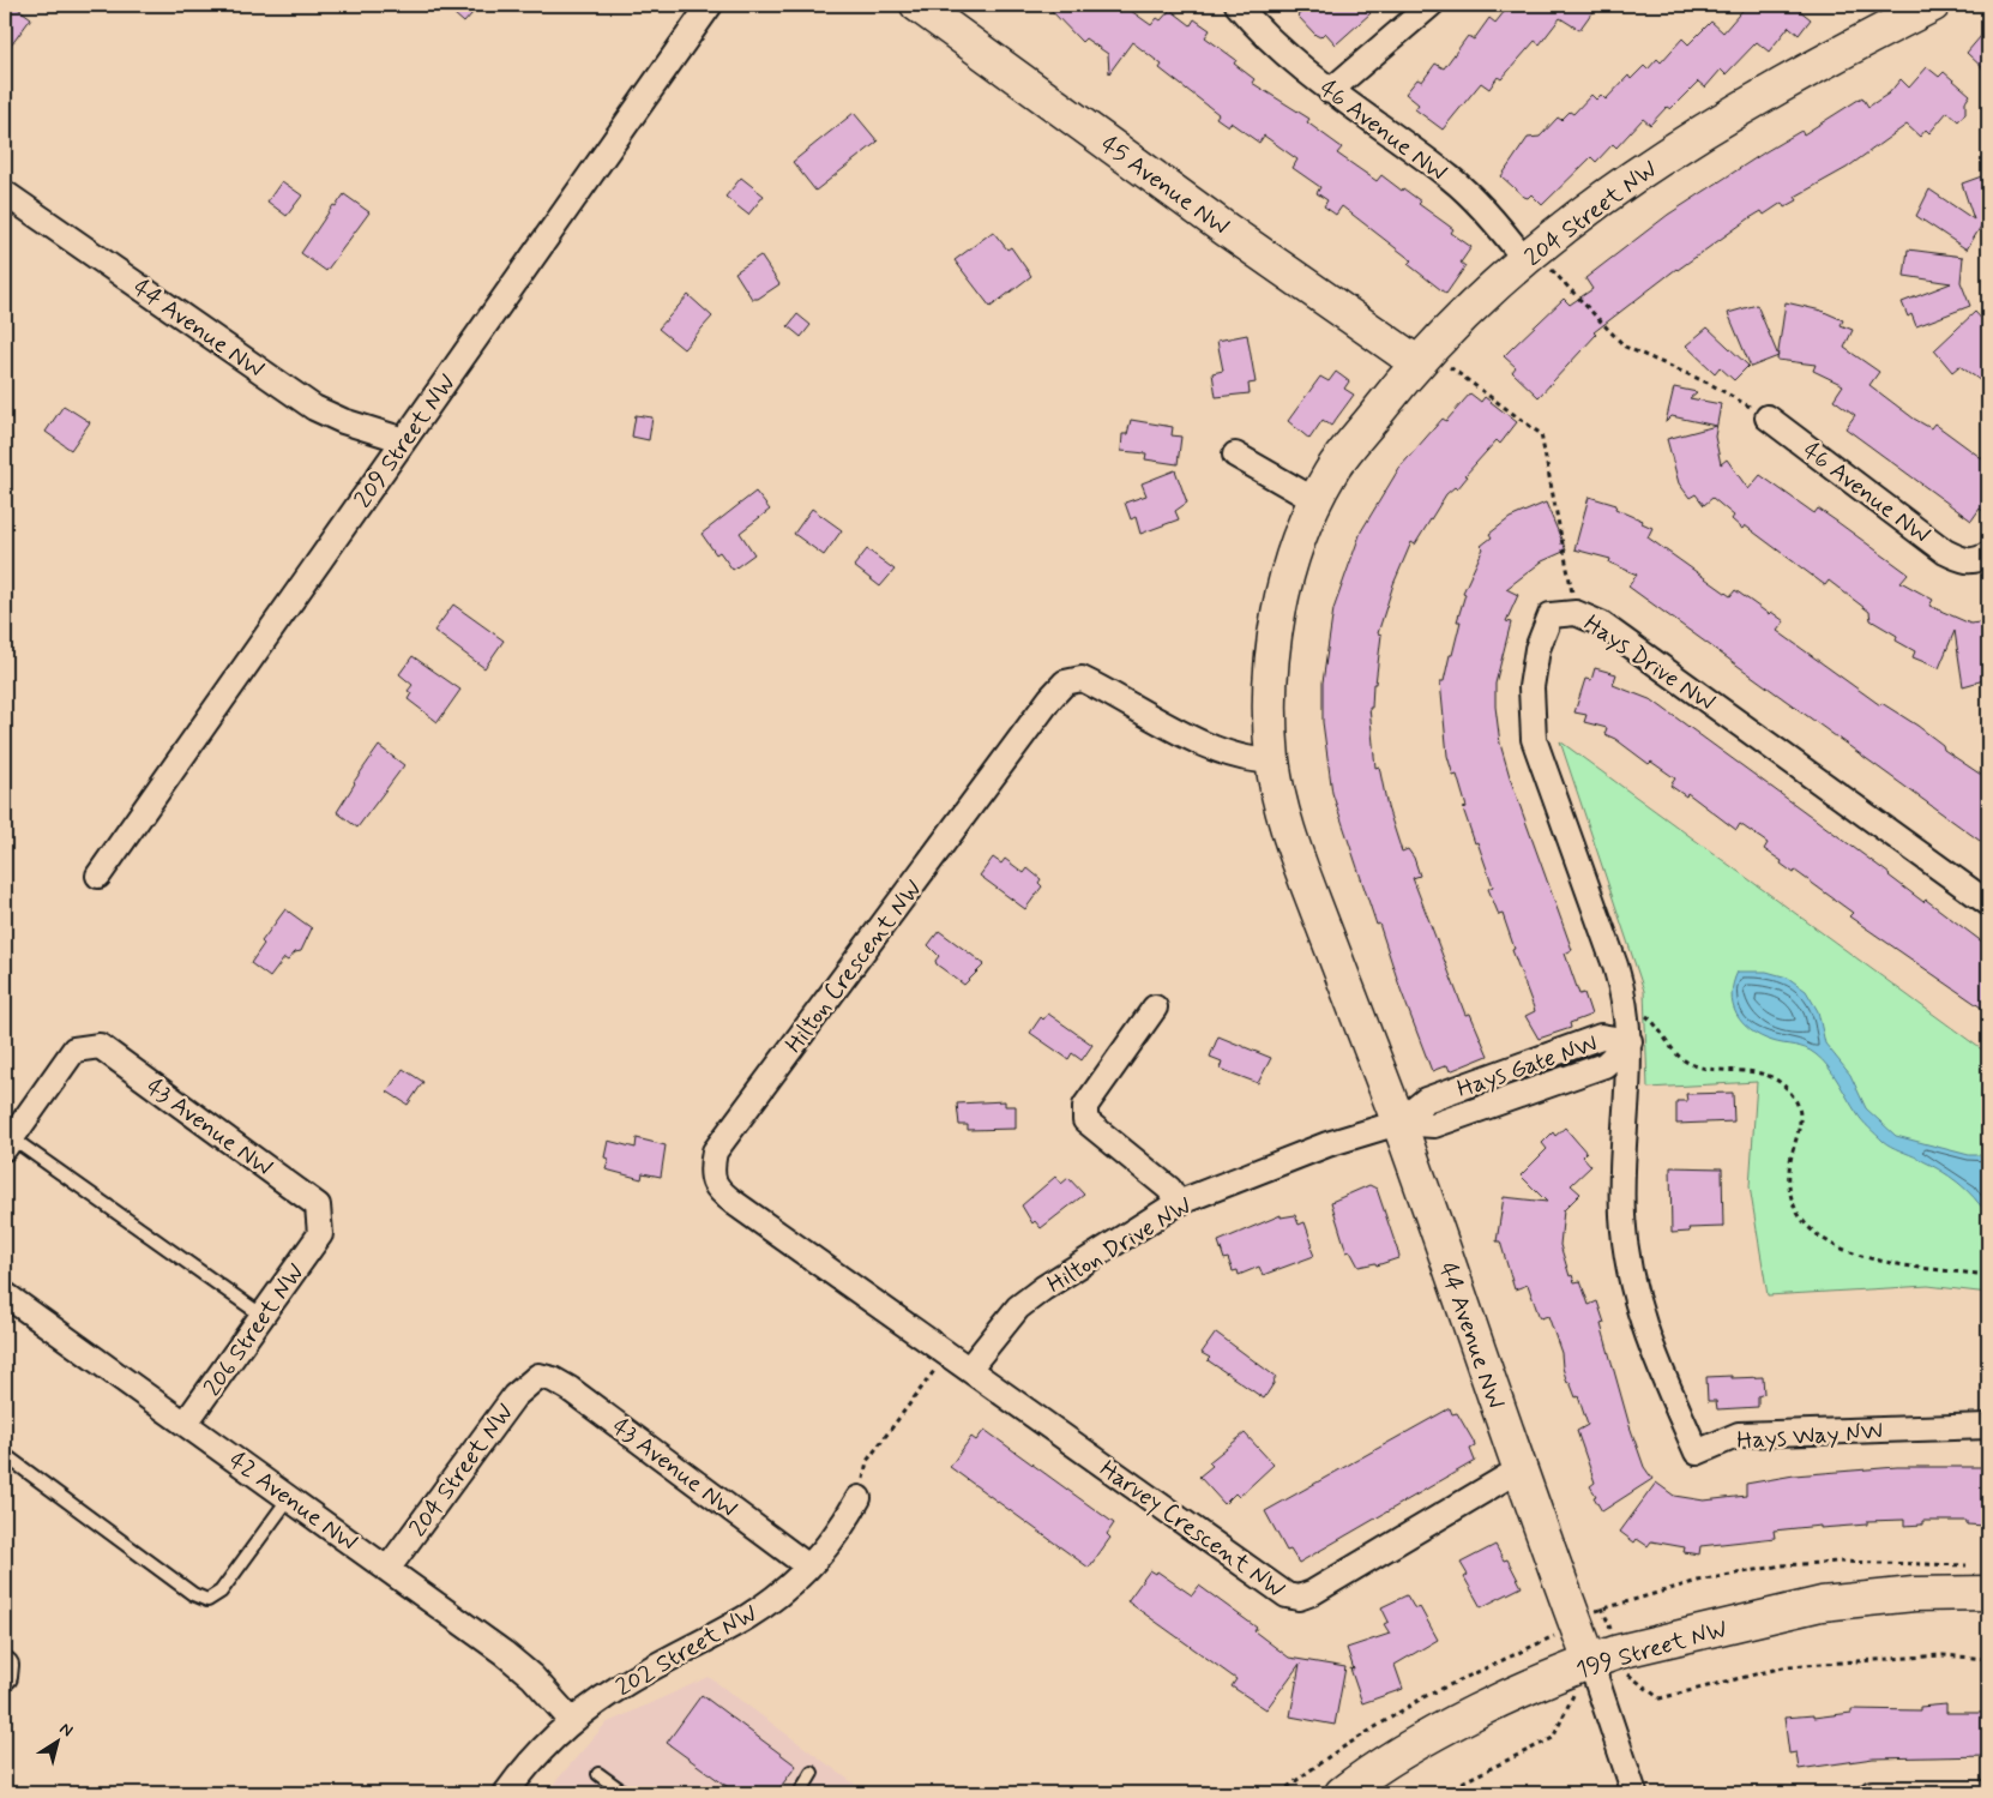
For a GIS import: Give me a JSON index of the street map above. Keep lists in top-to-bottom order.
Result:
{
  "streets": {
    "street": [
      "46 Avenue NW",
      "45 Avenue NW",
      "204 Street NW",
      "44 Avenue NW",
      "209 Street NW",
      "Hays Drive NW",
      "Hilton Crescent NW",
      "Hays Gate NW",
      "43 Avenue NW",
      "Hilton Drive NW",
      "206 Street NW",
      "Hays Way NW",
      "42 Avenue NW",
      "Harvey Crescent NW",
      "199 Street NW",
      "202 Street NW"
    ]
  },
  "crossings": [
    ["46 Avenue NW", "204 Street NW"],
    ["45 Avenue NW", "204 Street NW"],
    ["204 Street NW", "44 Avenue NW"],
    ["204 Street NW", "Hilton Crescent NW"],
    ["204 Street NW", "43 Avenue NW"],
    ["204 Street NW", "42 Avenue NW"],
    ["44 Avenue NW", "209 Street NW"],
    ["44 Avenue NW", "Hays Gate NW"],
    ["44 Avenue NW", "Hilton Drive NW"],
    ["44 Avenue NW", "Harvey Crescent NW"],
    ["44 Avenue NW", "199 Street NW"],
    ["Hays Drive NW", "Hays Gate NW"],
    ["Hays Drive NW", "Hays Way NW"],
    ["Hilton Crescent NW", "Hilton Drive NW"],
    ["Hilton Crescent NW", "Harvey Crescent NW"],
    ["Hays Gate NW", "Hilton Drive NW"],
    ["Hays Gate NW", "Hays Way NW"],
    ["43 Avenue NW", "206 Street NW"],
    ["43 Avenue NW", "202 Street NW"],
    ["Hilton Drive NW", "Harvey Crescent NW"],
    ["206 Street NW", "42 Avenue NW"],
    ["42 Avenue NW", "202 Street NW"]
  ],
  "north": "top right"
}
